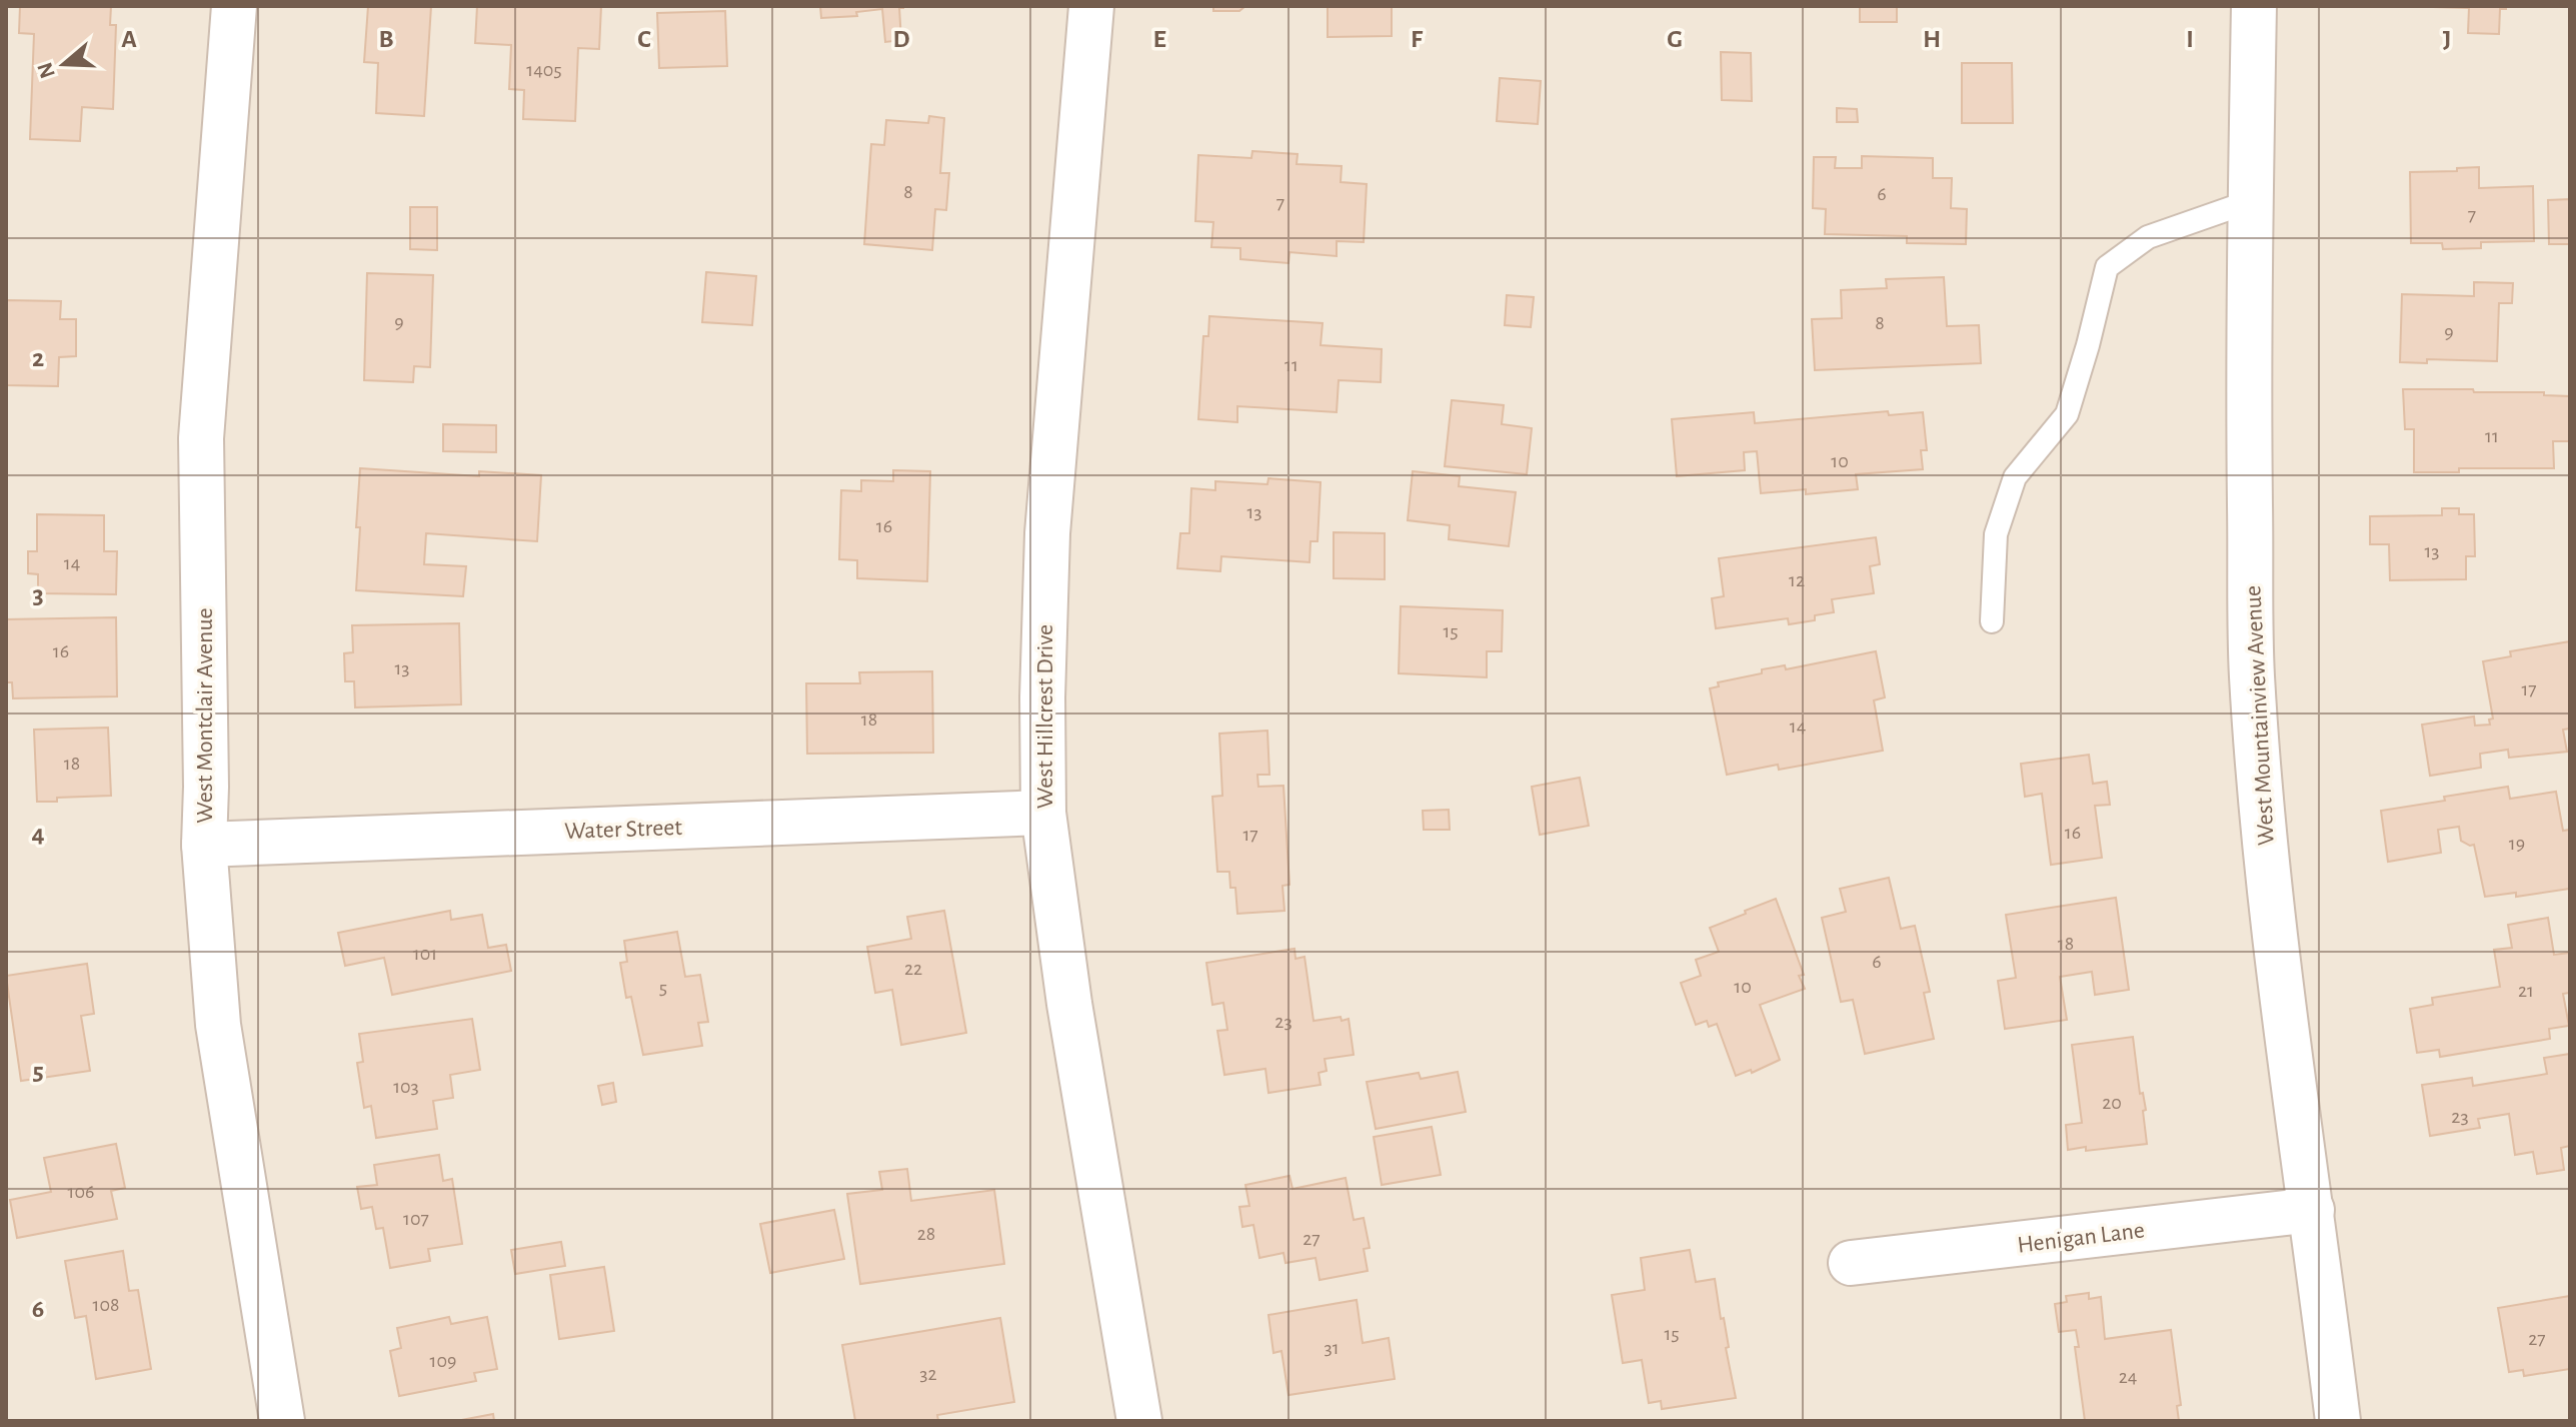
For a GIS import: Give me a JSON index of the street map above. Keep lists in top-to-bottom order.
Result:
{
  "streets": {
    "street": [
      "West Montclair Avenue",
      "West Mountainview Avenue",
      "West Hillcrest Drive",
      "Water Street",
      "Henigan Lane"
    ]
  },
  "crossings": [
    ["West Montclair Avenue", "Water Street"],
    ["West Mountainview Avenue", "Henigan Lane"],
    ["West Hillcrest Drive", "Water Street"]
  ],
  "house_numbers": [
    "1405",
    "8",
    "6",
    "7",
    "7",
    "9",
    "8",
    "9",
    "11",
    "11",
    "10",
    "13",
    "16",
    "13",
    "14",
    "12",
    "15",
    "16",
    "13",
    "17",
    "18",
    "14",
    "18",
    "16",
    "17",
    "19",
    "18",
    "101",
    "6",
    "22",
    "10",
    "5",
    "21",
    "23",
    "103",
    "20",
    "23",
    "106",
    "107",
    "28",
    "27",
    "108",
    "15",
    "27",
    "31",
    "109",
    "32",
    "24"
  ],
  "north": "left",
  "grid": {
    "columns": [
      "A",
      "B",
      "C",
      "D",
      "E",
      "F",
      "G",
      "H",
      "I",
      "J"
    ],
    "rows": [
      "2",
      "3",
      "4",
      "5",
      "6"
    ]
  }
}
